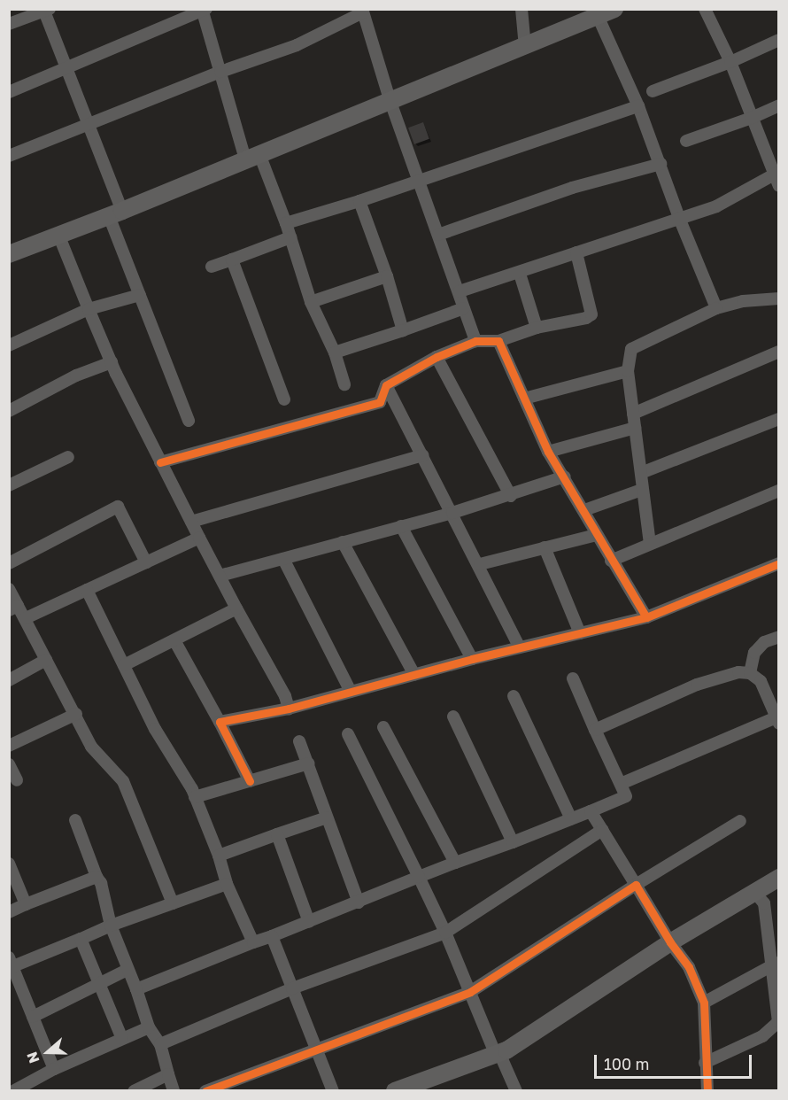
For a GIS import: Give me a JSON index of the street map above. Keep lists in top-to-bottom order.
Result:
{
  "scale_bar": "100 m",
  "north": "left"
}
